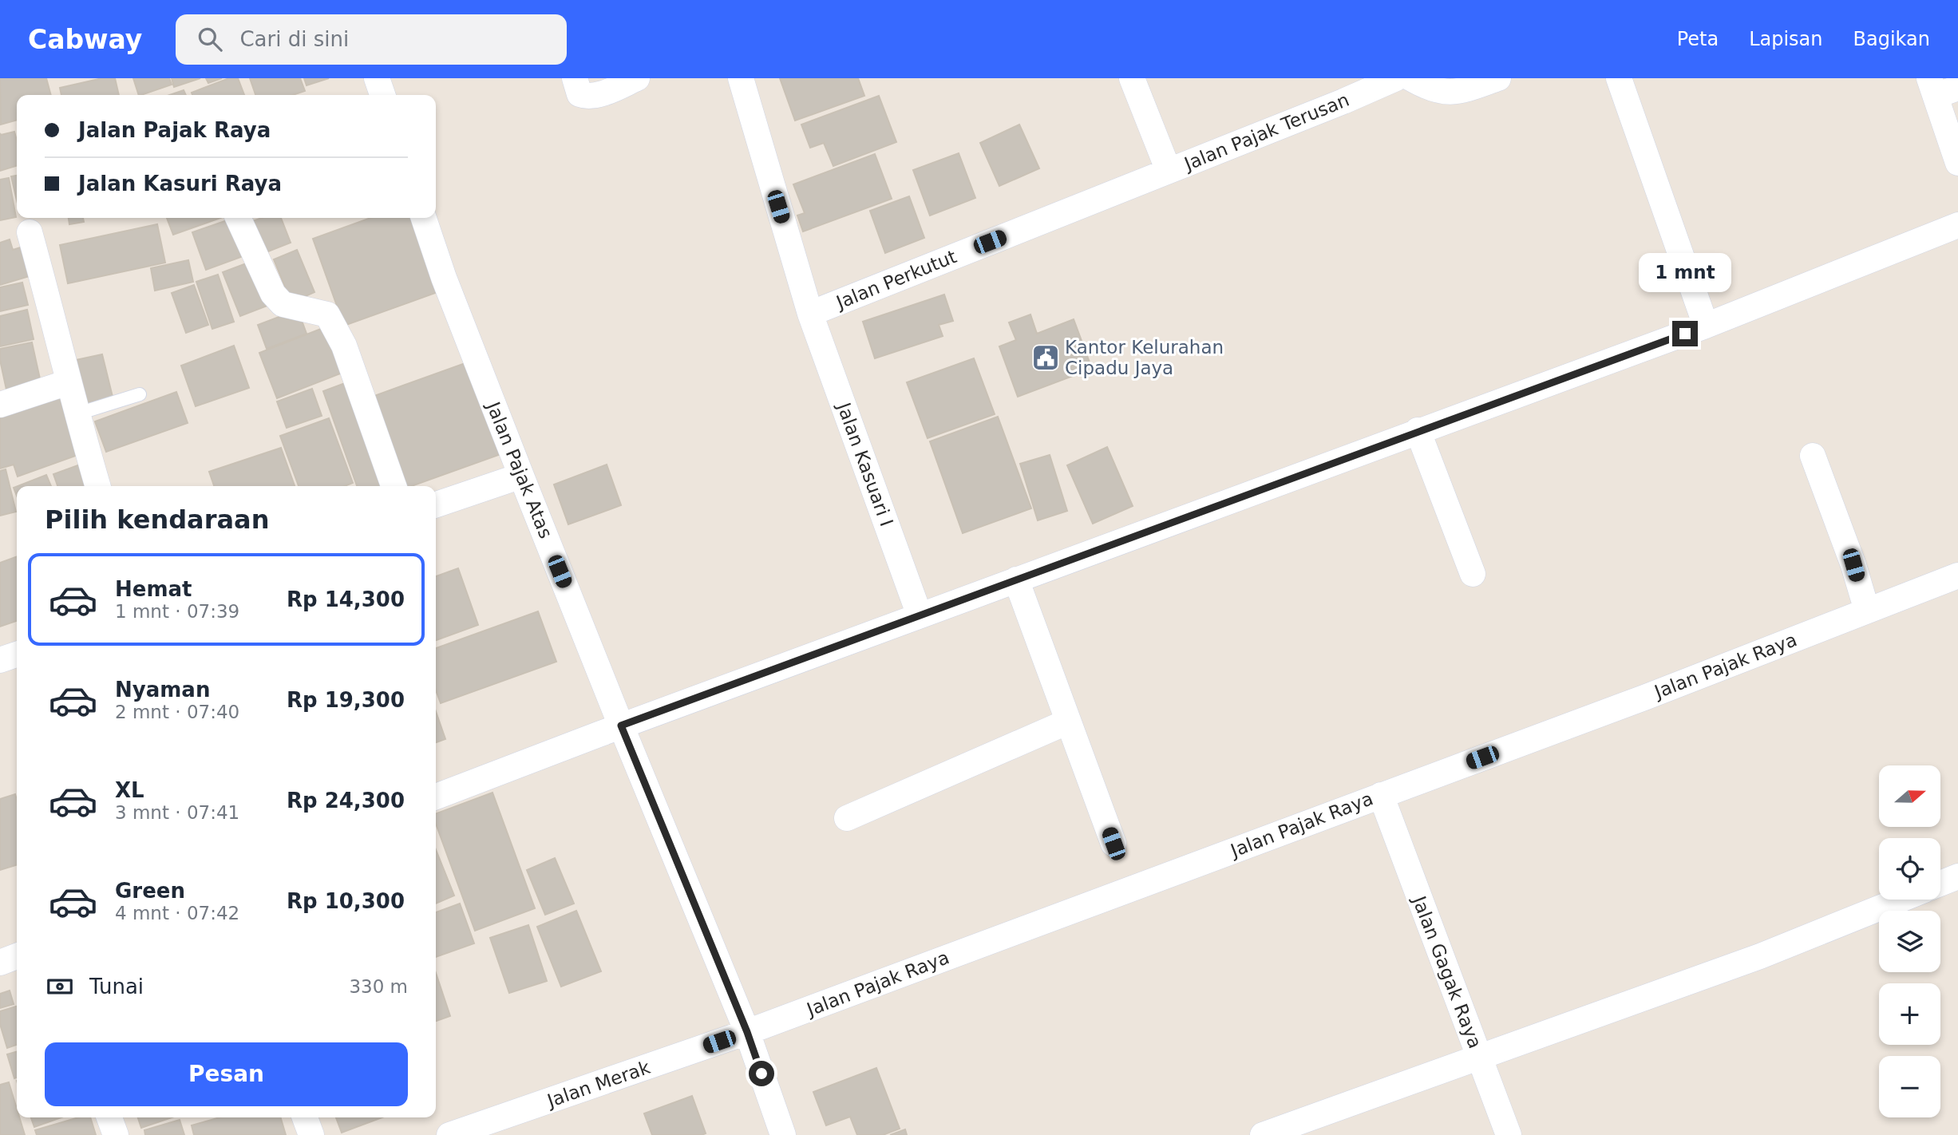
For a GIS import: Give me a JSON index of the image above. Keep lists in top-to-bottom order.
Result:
{
  "streets": {
    "street": [
      "Jalan Pajak Terusan",
      "Jalan Perkutut",
      "Jalan Kasuari I",
      "Jalan Pajak Atas",
      "Jalan Pajak Raya",
      "Jalan Gagak Raya",
      "Jalan Merak"
    ]
  },
  "crossings": [
    ["Jalan Pajak Terusan", "Jalan Perkutut"],
    ["Jalan Perkutut", "Jalan Kasuari I"],
    ["Jalan Pajak Atas", "Jalan Pajak Raya"],
    ["Jalan Pajak Atas", "Jalan Merak"],
    ["Jalan Pajak Raya", "Jalan Gagak Raya"],
    ["Jalan Pajak Raya", "Jalan Merak"]
  ],
  "places": {
    "public building": ["Kantor Kelurahan Cipadu Jaya"]
  },
  "north": "right",
  "page": {
    "header": "Cabway",
    "search": "Cari di sini",
    "nav": ["Peta", "Lapisan", "Bagikan"],
    "banner": ["Jalan Pajak Raya", "Jalan Kasuri Raya"],
    "bubble": "1 mnt",
    "heading": "Pilih kendaraan",
    "list": [
      {
        "name": "Hemat",
        "note": "1 mnt · 07:39",
        "value": "Rp 14,300"
      },
      {
        "name": "Nyaman",
        "note": "2 mnt · 07:40",
        "value": "Rp 19,300"
      },
      {
        "name": "XL",
        "note": "3 mnt · 07:41",
        "value": "Rp 24,300"
      },
      {
        "name": "Green",
        "note": "4 mnt · 07:42",
        "value": "Rp 10,300"
      }
    ],
    "map_buttons": ["+", "−"],
    "pay": ["Tunai", "330 m"],
    "buttons": "Pesan"
  }
}
